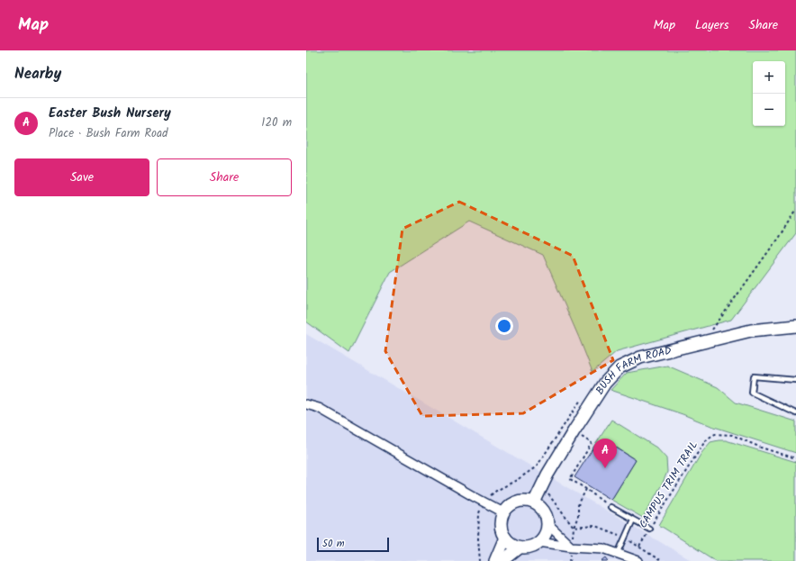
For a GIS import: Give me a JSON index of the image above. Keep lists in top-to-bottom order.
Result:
{
  "streets": {
    "street": ["BUSH FARM ROAD"],
    "path": ["CAMPUS TRIM TRAIL"]
  },
  "scale_bar": "50 m",
  "page": {
    "header": "Map",
    "nav": ["Map", "Layers", "Share"],
    "heading": "Nearby",
    "map_buttons": ["+", "−"],
    "list": [
      {
        "mark": "A",
        "name": "Easter Bush Nursery",
        "note": "Place · Bush Farm Road",
        "value": "120 m"
      }
    ],
    "buttons": ["Save", "Share"],
    "pins": "A",
    "scale": "50 m"
  }
}
